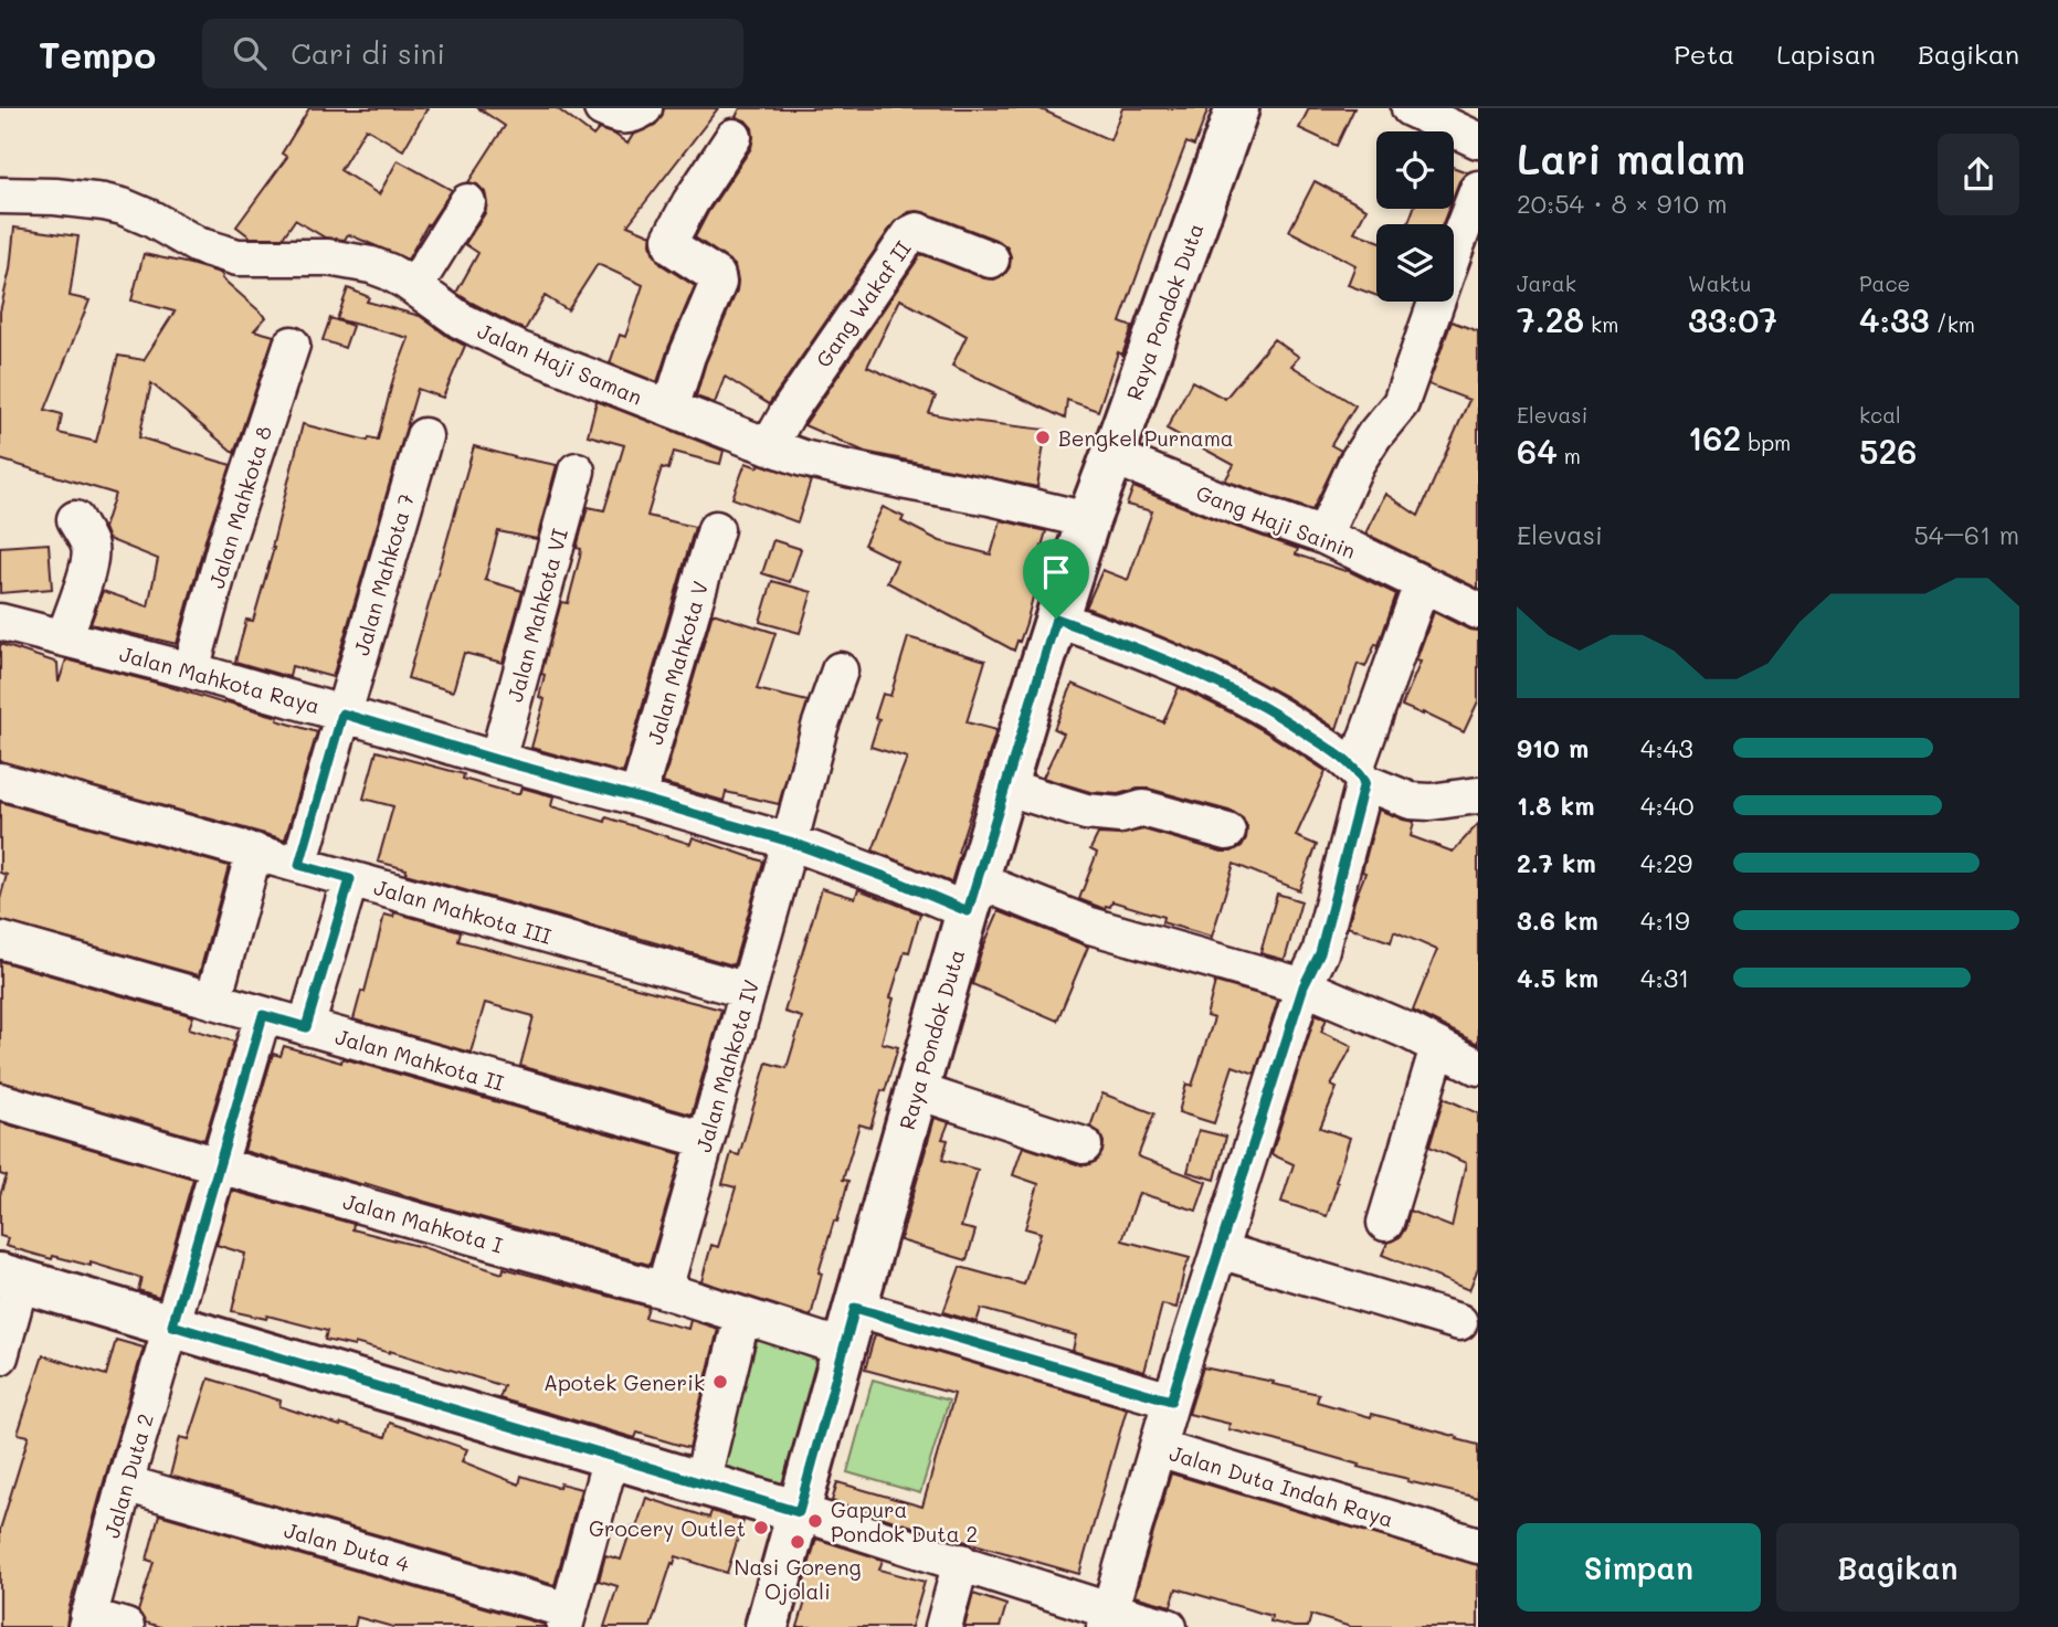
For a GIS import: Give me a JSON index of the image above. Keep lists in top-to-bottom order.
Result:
{
  "streets": {
    "main road": ["Raya Pondok Duta"],
    "street": [
      "Gang Wakaf II",
      "Jalan Haji Saman",
      "Jalan Mahkota 8",
      "Gang Haji Sainin",
      "Jalan Mahkota 7",
      "Jalan Mahkota VI",
      "Jalan Mahkota V",
      "Jalan Mahkota Raya",
      "Jalan Mahkota III",
      "Jalan Mahkota II",
      "Jalan Mahkota IV",
      "Jalan Mahkota I",
      "Jalan Duta 2",
      "Jalan Duta Indah Raya",
      "Jalan Duta 4"
    ]
  },
  "crossings": [
    ["Gang Wakaf II", "Jalan Haji Saman"],
    ["Raya Pondok Duta", "Jalan Haji Saman"],
    ["Raya Pondok Duta", "Gang Haji Sainin"],
    ["Raya Pondok Duta", "Jalan Mahkota Raya"],
    ["Raya Pondok Duta", "Jalan Mahkota I"],
    ["Jalan Mahkota 8", "Jalan Mahkota Raya"],
    ["Jalan Mahkota 7", "Jalan Mahkota Raya"],
    ["Jalan Mahkota 7", "Jalan Mahkota III"],
    ["Jalan Mahkota VI", "Jalan Mahkota Raya"],
    ["Jalan Mahkota V", "Jalan Mahkota Raya"],
    ["Jalan Mahkota Raya", "Jalan Mahkota IV"],
    ["Jalan Mahkota III", "Jalan Mahkota IV"],
    ["Jalan Mahkota II", "Jalan Mahkota IV"],
    ["Jalan Mahkota II", "Jalan Duta 2"],
    ["Jalan Mahkota IV", "Jalan Mahkota I"],
    ["Jalan Mahkota I", "Jalan Duta 2"],
    ["Jalan Duta 2", "Jalan Duta 4"]
  ],
  "places": [
    "Bengkel Purnama",
    "Apotek Generik",
    "Gapura Pondok Duta 2",
    "Grocery Outlet",
    "Nasi Goreng Ojolali"
  ],
  "page": {
    "header": "Tempo",
    "search": "Cari di sini",
    "nav": ["Peta", "Lapisan", "Bagikan"],
    "heading": ["Lari malam", "20:54 · 8 × 910 m"],
    "stats": [
      ["Jarak", "7.28 km"],
      ["Waktu", "33:07"],
      ["Pace", "4:33 /km"],
      ["Elevasi", "64 m"],
      ["162 bpm"],
      ["kcal", "526"]
    ],
    "chart": ["Elevasi", "54–61 m"],
    "list": [
      {
        "name": "910 m",
        "note": "4:43"
      },
      {
        "name": "1.8 km",
        "note": "4:40"
      },
      {
        "name": "2.7 km",
        "note": "4:29"
      },
      {
        "name": "3.6 km",
        "note": "4:19"
      },
      {
        "name": "4.5 km",
        "note": "4:31"
      }
    ],
    "buttons": ["Simpan", "Bagikan"]
  }
}
